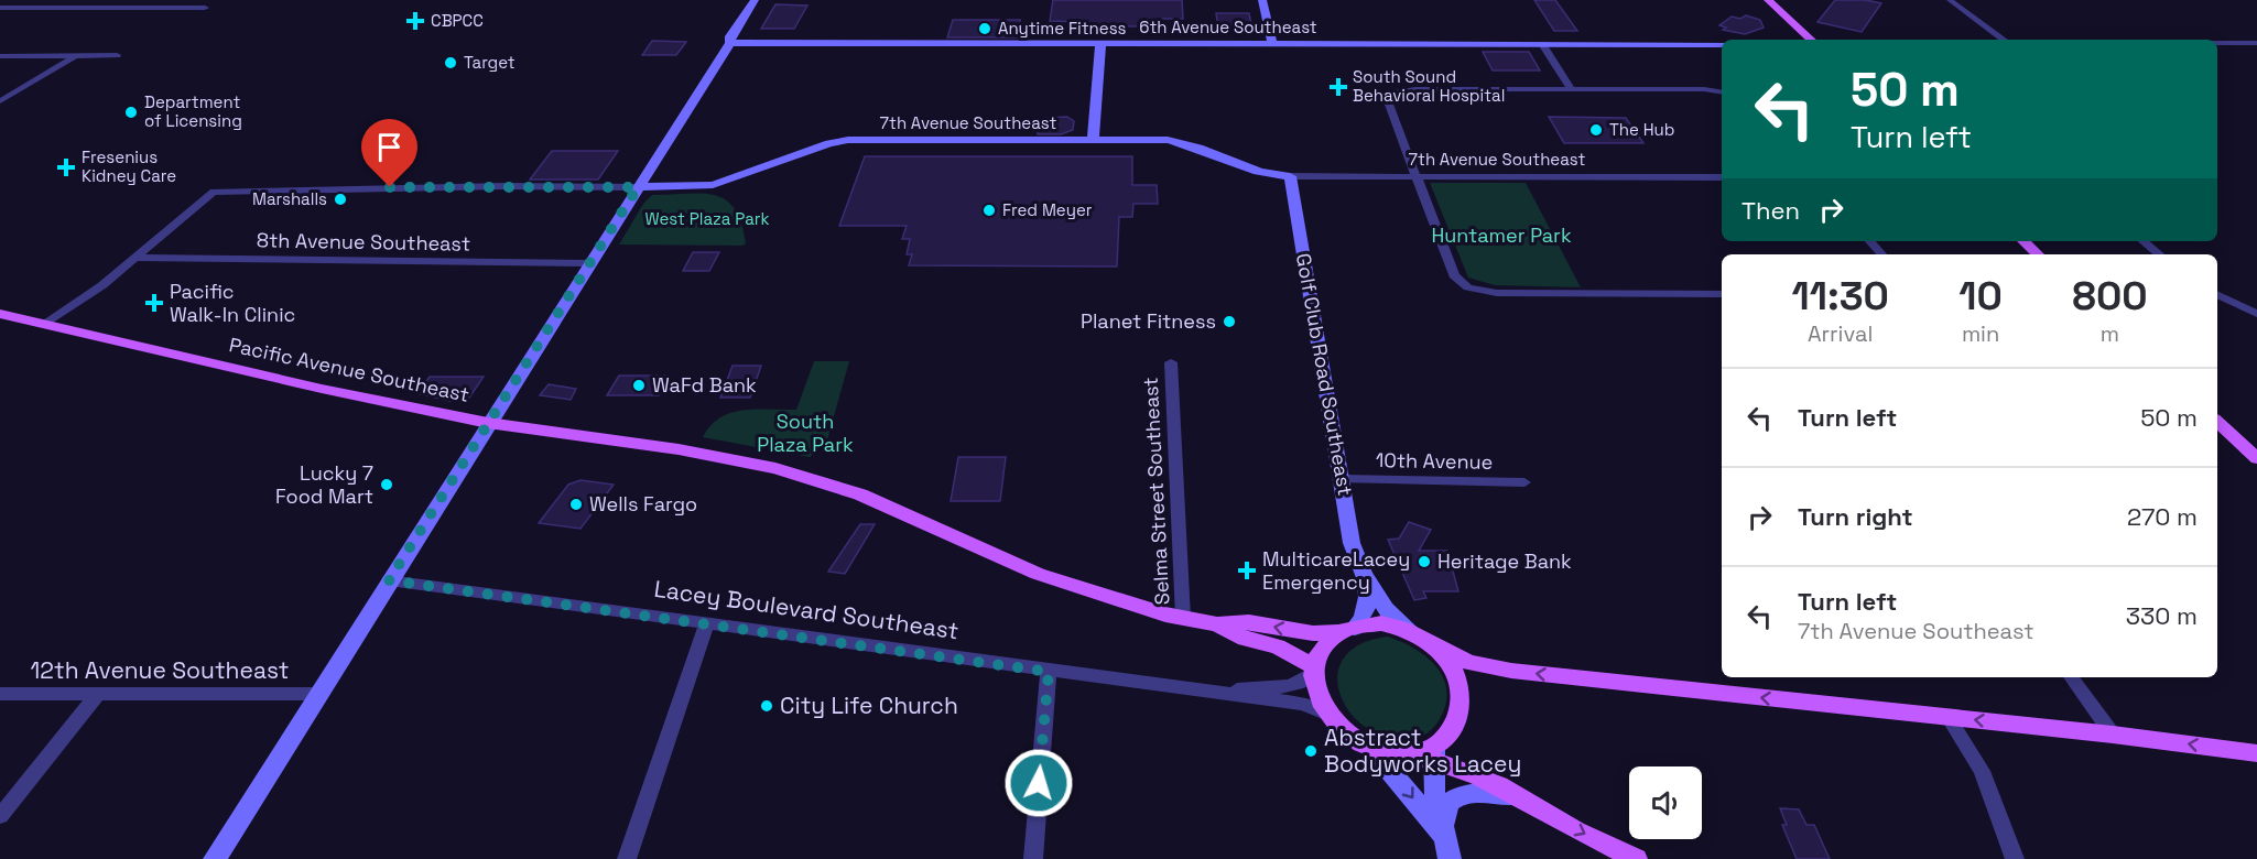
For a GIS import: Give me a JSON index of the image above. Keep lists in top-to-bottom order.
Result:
{
  "streets": {
    "main road": ["Pacific Avenue Southeast"],
    "street": [
      "6th Avenue Southeast",
      "7th Avenue Southeast",
      "8th Avenue Southeast",
      "Golf Club Road Southeast",
      "10th Avenue",
      "Selma Street Southeast",
      "Lacey Boulevard Southeast",
      "12th Avenue Southeast"
    ]
  },
  "crossings": [
    ["7th Avenue Southeast", "8th Avenue Southeast"],
    ["7th Avenue Southeast", "Golf Club Road Southeast"],
    ["Pacific Avenue Southeast", "Golf Club Road Southeast"],
    ["Pacific Avenue Southeast", "Selma Street Southeast"],
    ["Pacific Avenue Southeast", "Lacey Boulevard Southeast"],
    ["Golf Club Road Southeast", "10th Avenue"],
    ["Golf Club Road Southeast", "Lacey Boulevard Southeast"]
  ],
  "parks": ["West Plaza Park", "Huntamer Park", "South Plaza Park"],
  "places": {
    "health": [
      "CBPCC",
      "South Sound Behavioral Hospital",
      "Fresenius Kidney Care",
      "Pacific Walk-In Clinic",
      "MulticareLacey Emergency"
    ],
    "other": [
      "Anytime Fitness",
      "Target",
      "Department of Licensing",
      "The Hub",
      "Marshalls",
      "Fred Meyer",
      "Planet Fitness",
      "WaFd Bank",
      "Lucky 7 Food Mart",
      "Wells Fargo",
      "Heritage Bank",
      "City Life Church",
      "Abstract Bodyworks Lacey"
    ]
  },
  "page": {
    "turn": ["50 m", "Turn left"],
    "then": "Then",
    "eta": [
      "11:30",
      "Arrival",
      "10",
      "min",
      "800",
      "m"
    ],
    "list": [
      {
        "name": "Turn left",
        "value": "50 m"
      },
      {
        "name": "Turn right",
        "value": "270 m"
      },
      {
        "name": "Turn left",
        "note": "7th Avenue Southeast",
        "value": "330 m"
      }
    ]
  }
}
